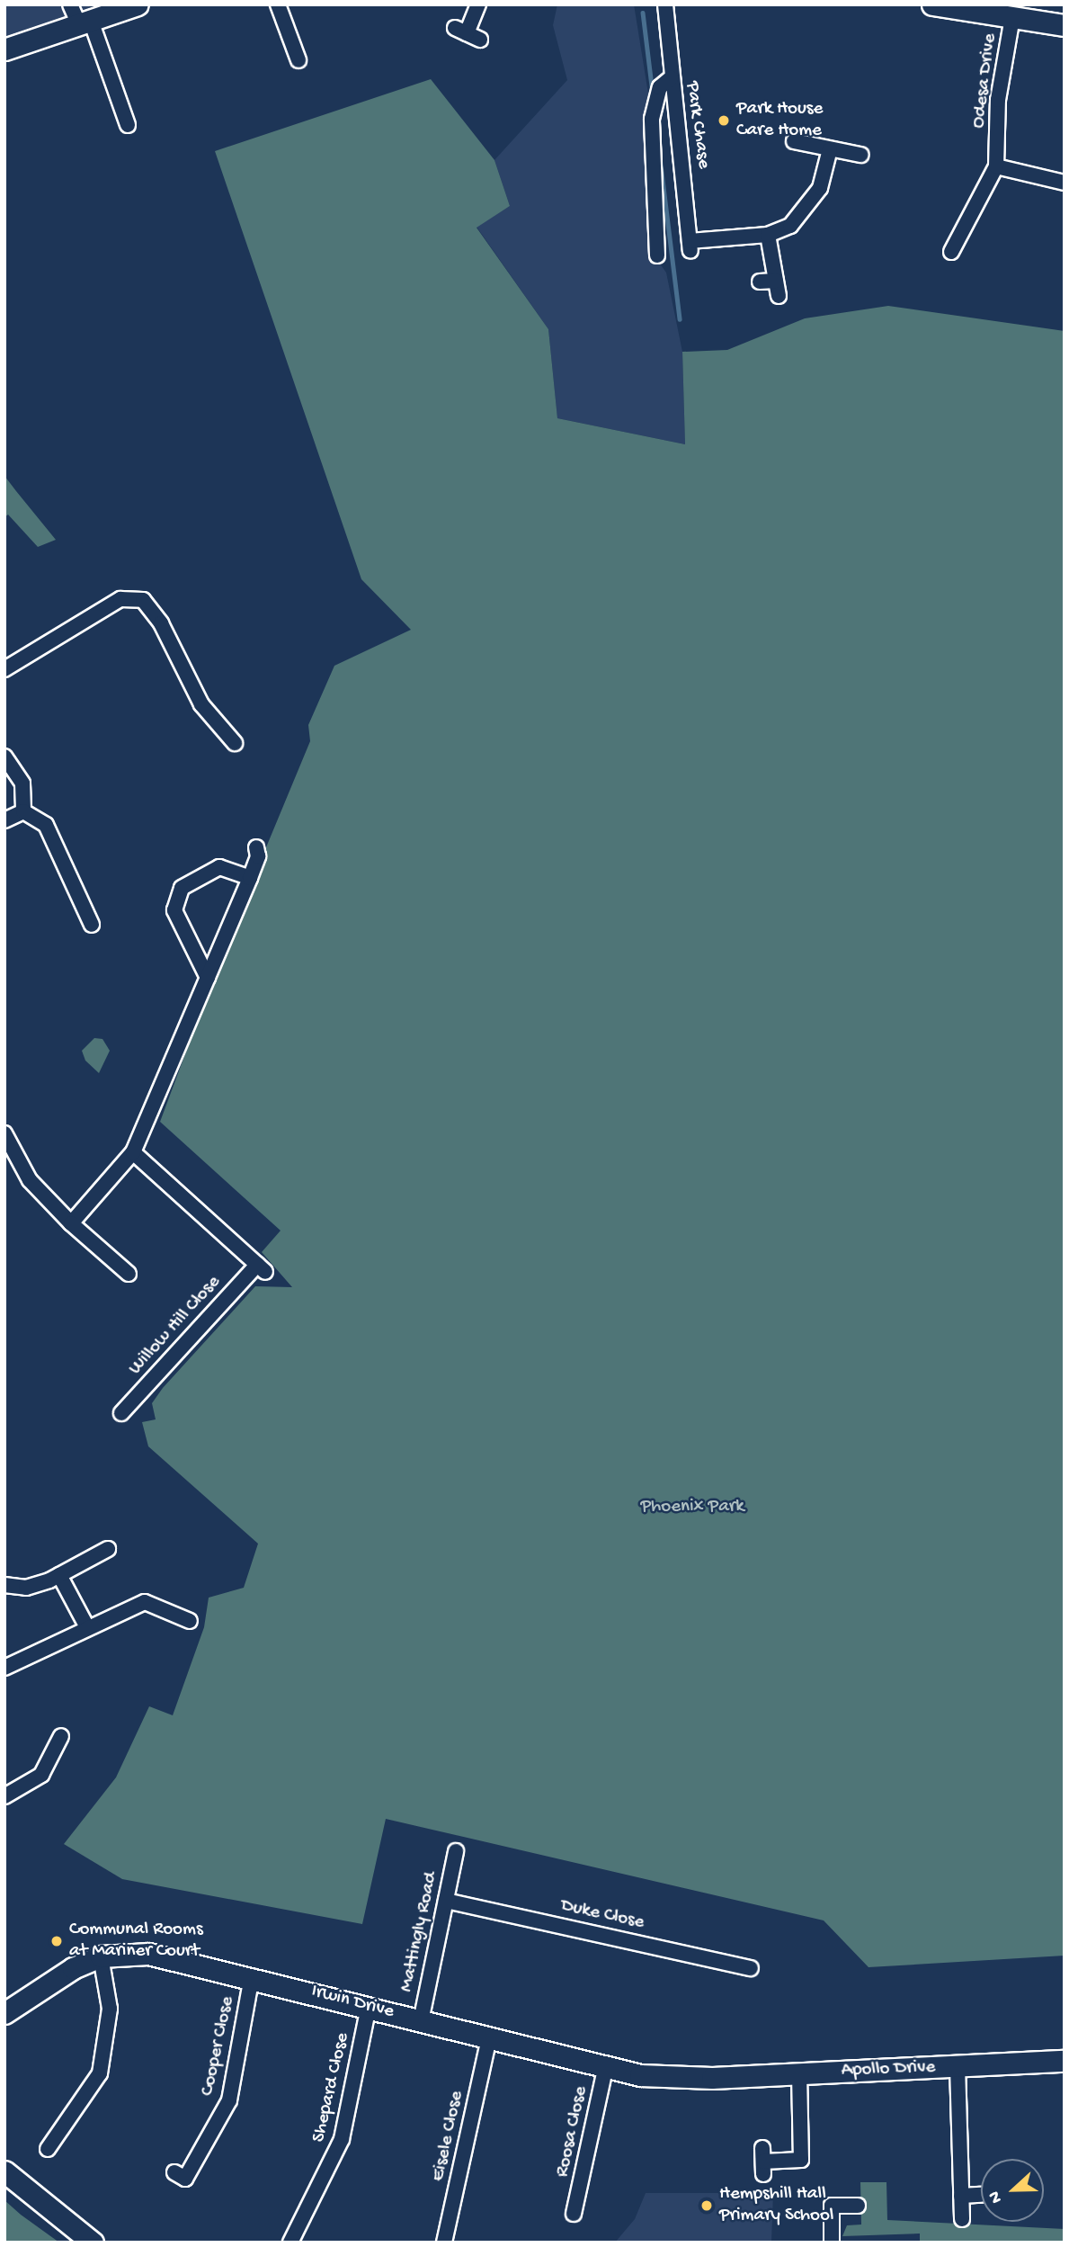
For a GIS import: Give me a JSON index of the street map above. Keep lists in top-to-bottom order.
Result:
{
  "streets": {
    "street": [
      "Odesa Drive",
      "Park Chase",
      "Willow Hill Close",
      "Duke Close",
      "Mattingly Road",
      "Irwin Drive",
      "Cooper Close",
      "Apollo Drive",
      "Shepard Close",
      "Roosa Close",
      "Eisele Close"
    ]
  },
  "crossings": [
    ["Duke Close", "Mattingly Road"],
    ["Mattingly Road", "Irwin Drive"],
    ["Irwin Drive", "Cooper Close"],
    ["Irwin Drive", "Apollo Drive"],
    ["Irwin Drive", "Shepard Close"],
    ["Irwin Drive", "Roosa Close"],
    ["Irwin Drive", "Eisele Close"]
  ],
  "parks": ["Phoenix Park"],
  "places": ["Park House Care Home", "Communal Rooms at Mariner Court", "Hempshill Hall Primary School"],
  "north": "left"
}
